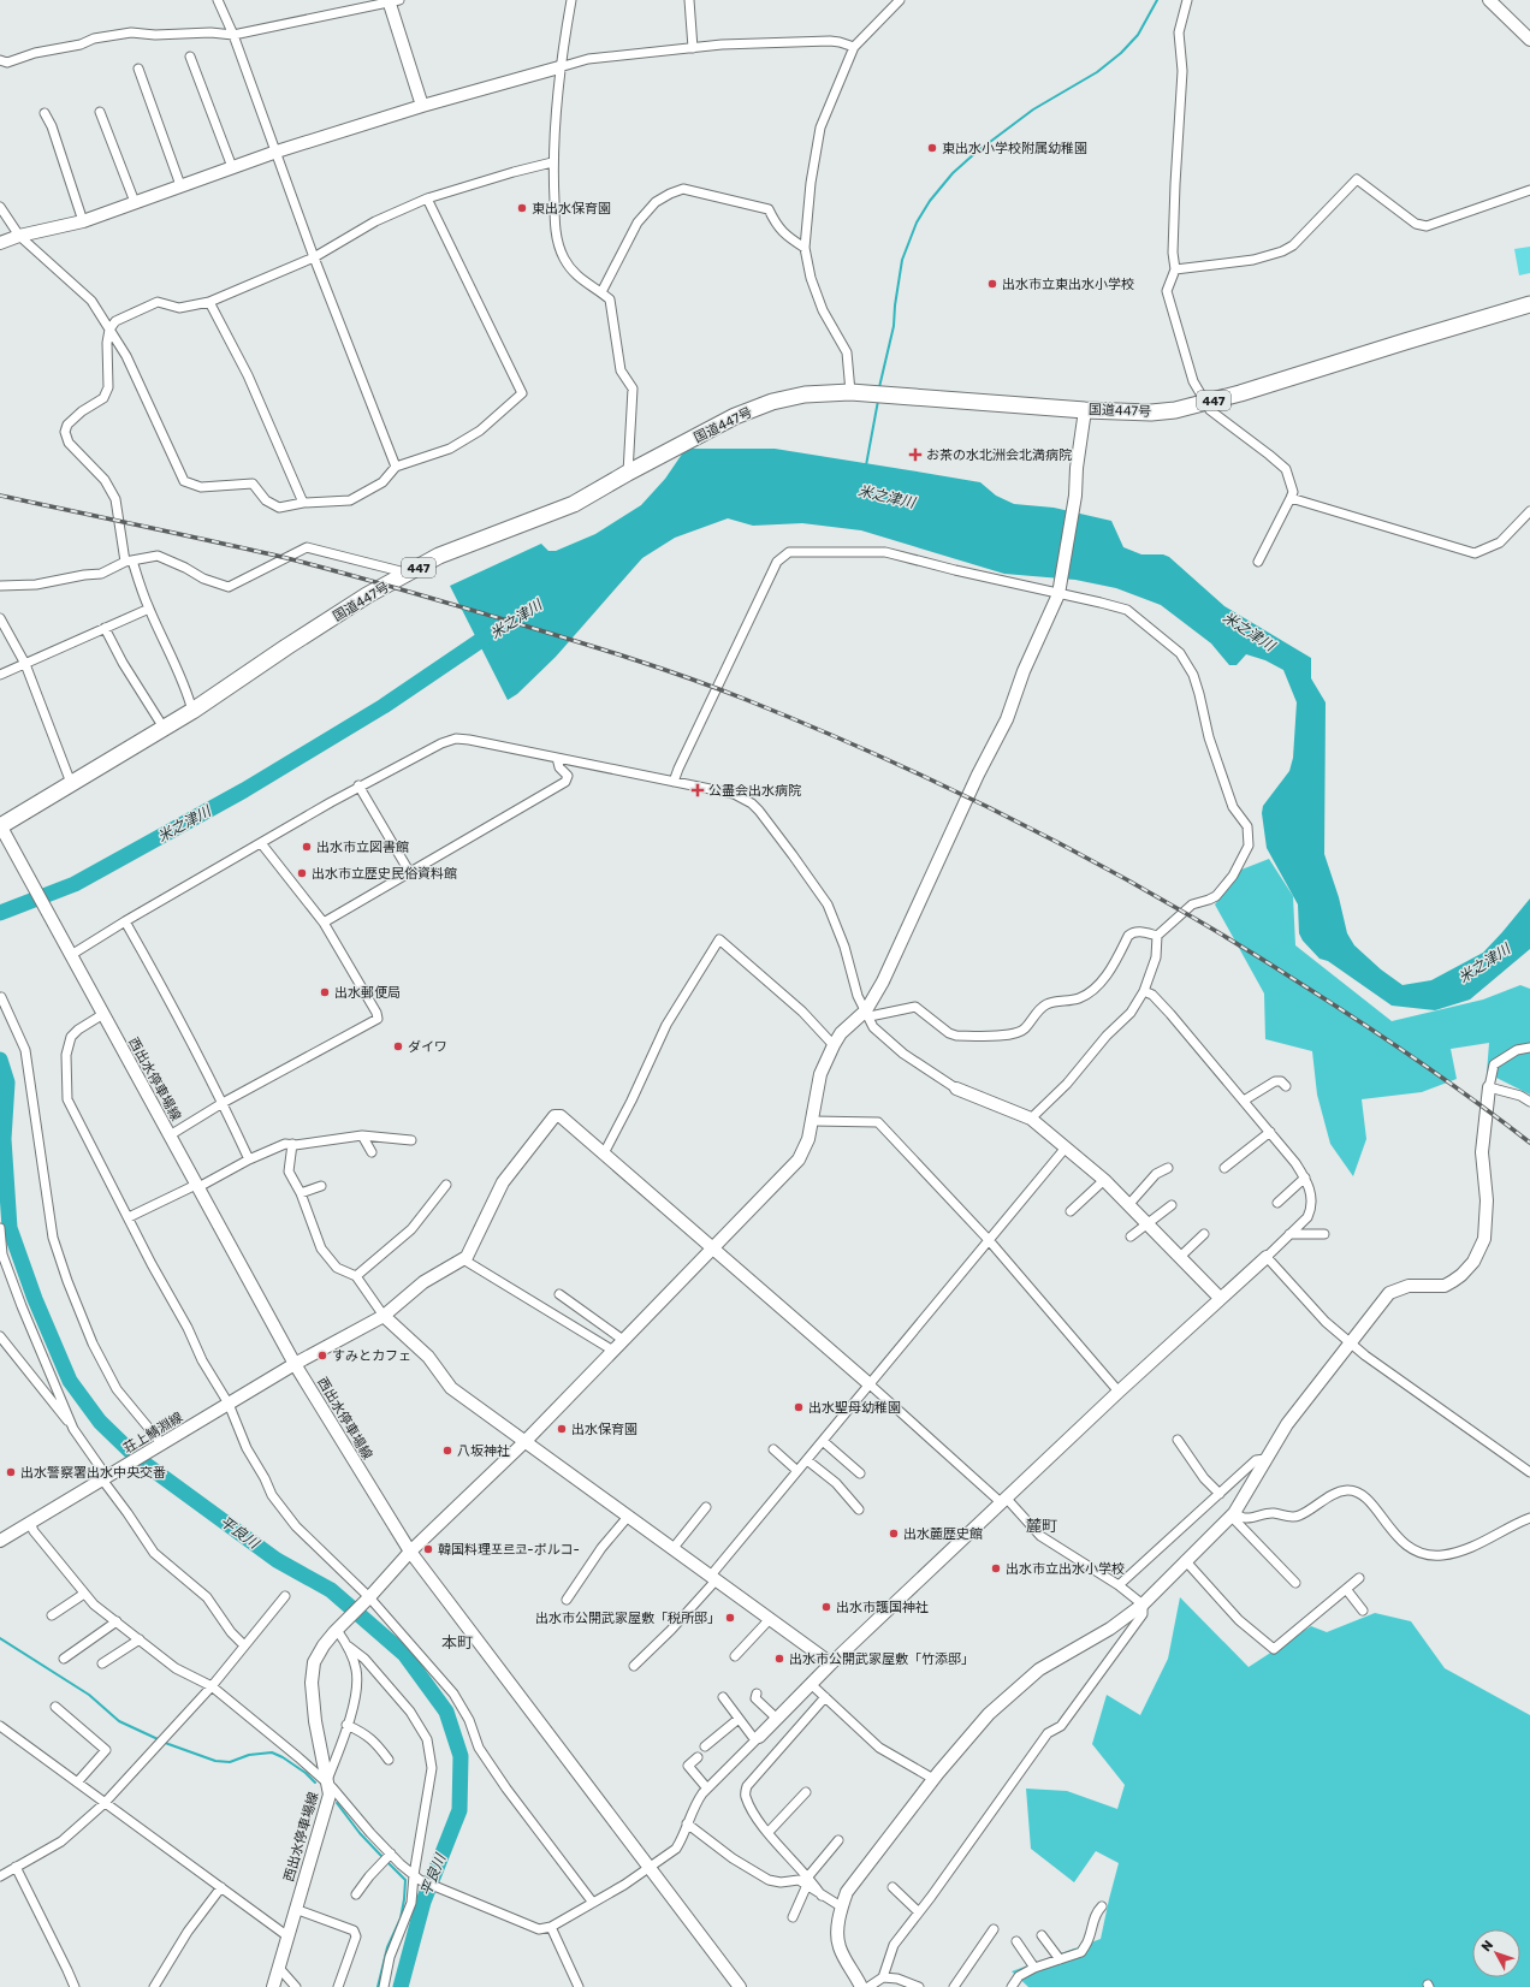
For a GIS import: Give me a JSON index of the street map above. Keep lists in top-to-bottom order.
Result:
{
  "streets": {
    "highway": ["447", "国道447号"],
    "street": ["西出水停車場線", "荘上鯖淵線"]
  },
  "crossings": [
    ["国道447号", "西出水停車場線"],
    ["西出水停車場線", "荘上鯖淵線"]
  ],
  "districts": ["麓町", "本町"],
  "water": ["米之津川", "平良川"],
  "places": {
    "other": [
      "東出水小学校附属幼稚園",
      "東出水保育園",
      "出水市立東出水小学校",
      "出水市立図書館",
      "出水市立歴史民俗資料館",
      "出水郵便局",
      "ダイワ",
      "すみとカフェ",
      "出水聖母幼稚園",
      "出水保育園",
      "八坂神社",
      "出水警察署出水中央交番",
      "出水麓歴史館",
      "韓国料理포르코-ポルコ-",
      "出水市立出水小学校",
      "出水市護国神社",
      "出水市公開武家屋敷「税所邸」",
      "出水市公開武家屋敷「竹添邸」"
    ],
    "health": ["お茶の水北洲会北満病院", "公盡会出水病院"]
  },
  "north": "top left"
}
